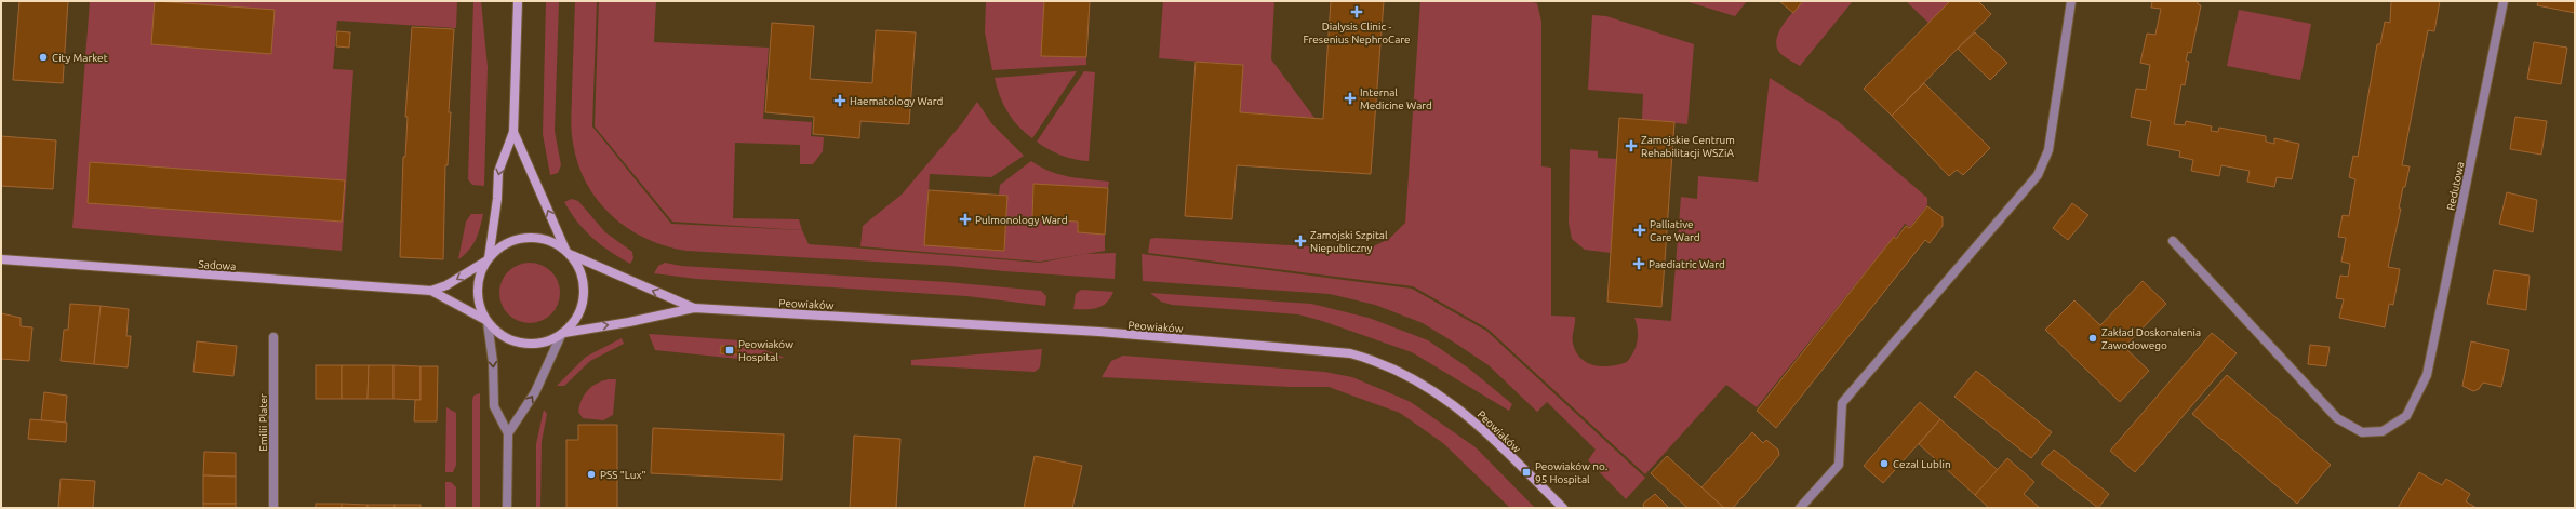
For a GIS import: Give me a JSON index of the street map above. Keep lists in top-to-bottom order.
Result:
{
  "streets": {
    "main road": ["Sadowa", "Peowiaków"],
    "street": ["Redutowa", "Emilii Plater"]
  },
  "crossings": [
    ["Sadowa", "Peowiaków"]
  ],
  "places": {
    "health": [
      "Dialysis Clinic - Fresenius NephroCare",
      "Internal Medicine Ward",
      "Haematology Ward",
      "Zamojskie Centrum Rehabilitacji WSZiA",
      "Pulmonology Ward",
      "Palliative Care Ward",
      "Zamojski Szpital Niepubliczny",
      "Paediatric Ward"
    ],
    "other": [
      "City Market",
      "Zakład Doskonalenia Zawodowego",
      "Cezal Lublin",
      "PSS \"Lux\""
    ],
    "transit": ["Peowiaków Hospital", "Peowiaków no. 95 Hospital"]
  }
}
